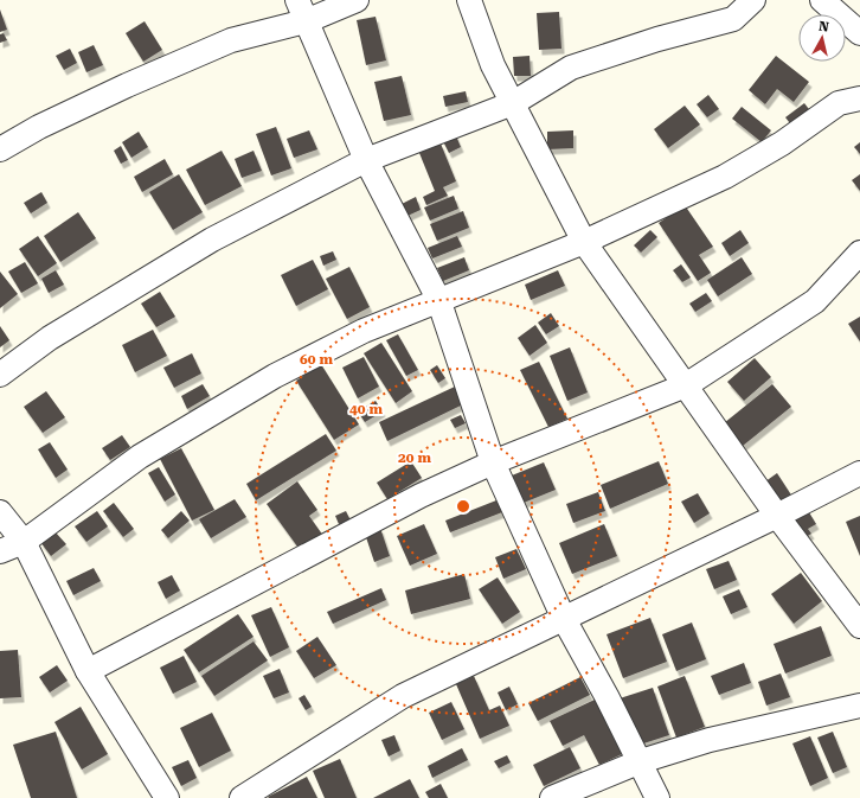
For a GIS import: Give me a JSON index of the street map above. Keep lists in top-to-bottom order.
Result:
{
  "north": "top",
  "rings": ["60 m", "40 m", "20 m"]
}
